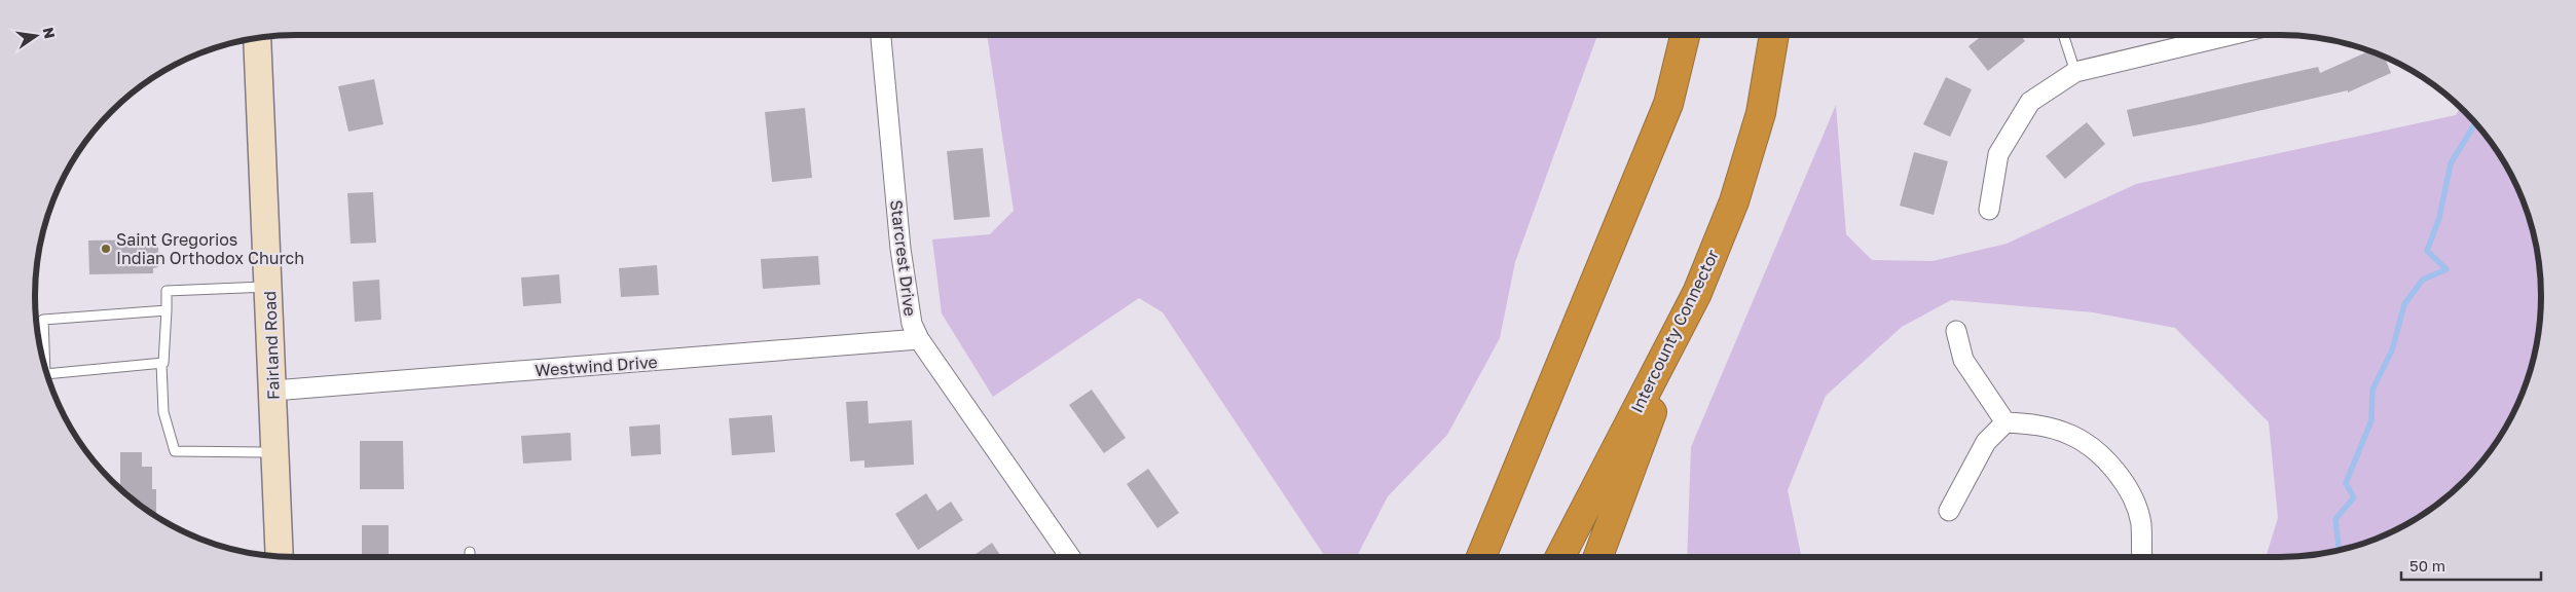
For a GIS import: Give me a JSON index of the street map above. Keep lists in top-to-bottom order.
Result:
{
  "streets": {
    "highway": ["Intercounty Connector"],
    "main road": ["Fairland Road"],
    "street": ["Starcrest Drive", "Westwind Drive"]
  },
  "crossings": [
    ["Starcrest Drive", "Westwind Drive"],
    ["Fairland Road", "Westwind Drive"]
  ],
  "places": ["Saint Gregorios Indian Orthodox Church"],
  "scale_bar": "50 m",
  "north": "right"
}
